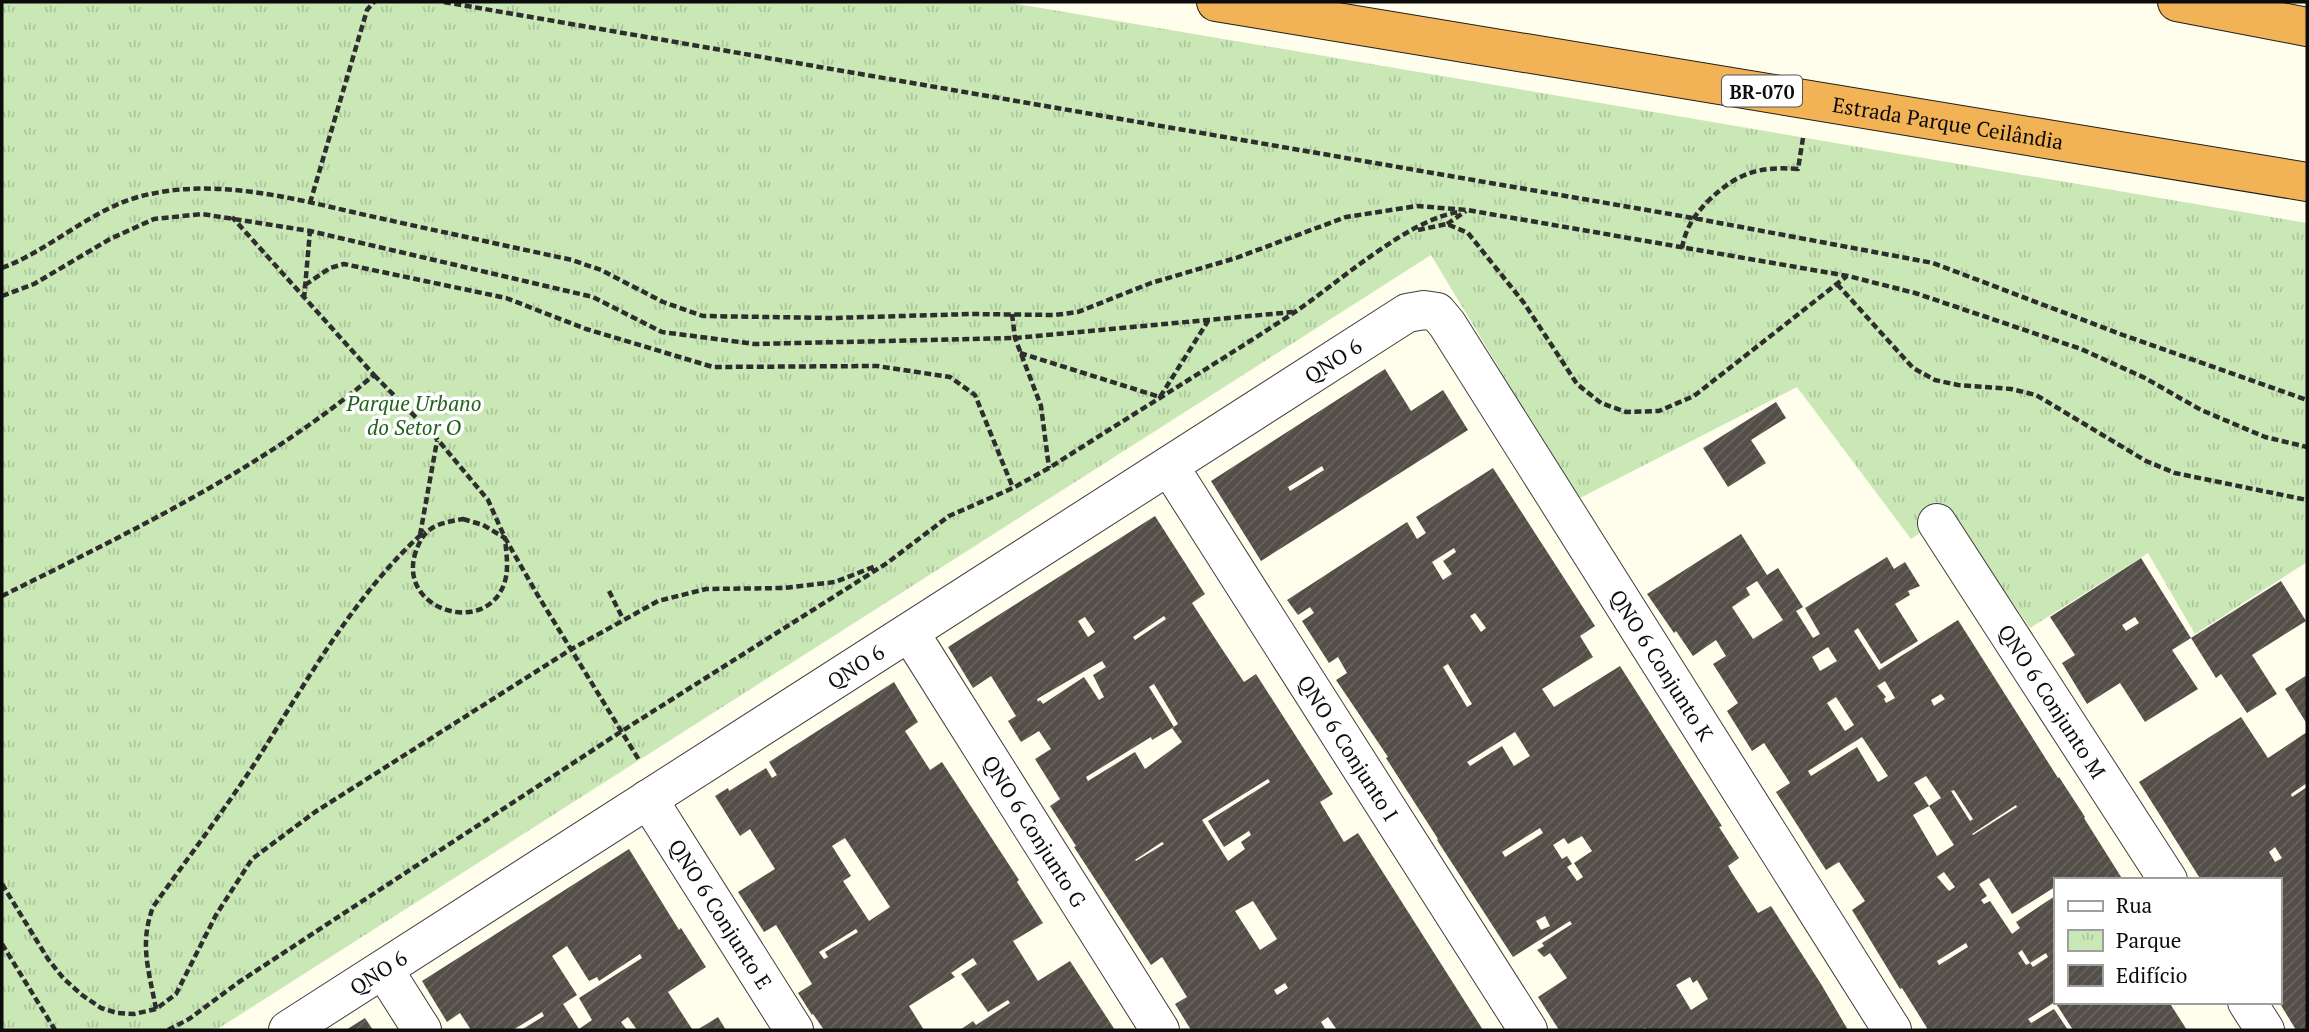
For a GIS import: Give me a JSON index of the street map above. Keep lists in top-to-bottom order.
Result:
{
  "streets": {
    "highway": ["BR-070", "Estrada Parque Ceilândia"],
    "street": [
      "QNO 6",
      "QNO 6 Conjunto K",
      "QNO 6 Conjunto M",
      "QNO 6 Conjunto I",
      "QNO 6 Conjunto G",
      "QNO 6 Conjunto E"
    ]
  },
  "crossings": [
    ["QNO 6", "QNO 6 Conjunto K"],
    ["QNO 6", "QNO 6 Conjunto I"],
    ["QNO 6", "QNO 6 Conjunto G"],
    ["QNO 6", "QNO 6 Conjunto E"]
  ],
  "parks": ["Parque Urbano do Setor O"],
  "legend": ["Rua", "Parque", "Edifício"]
}
